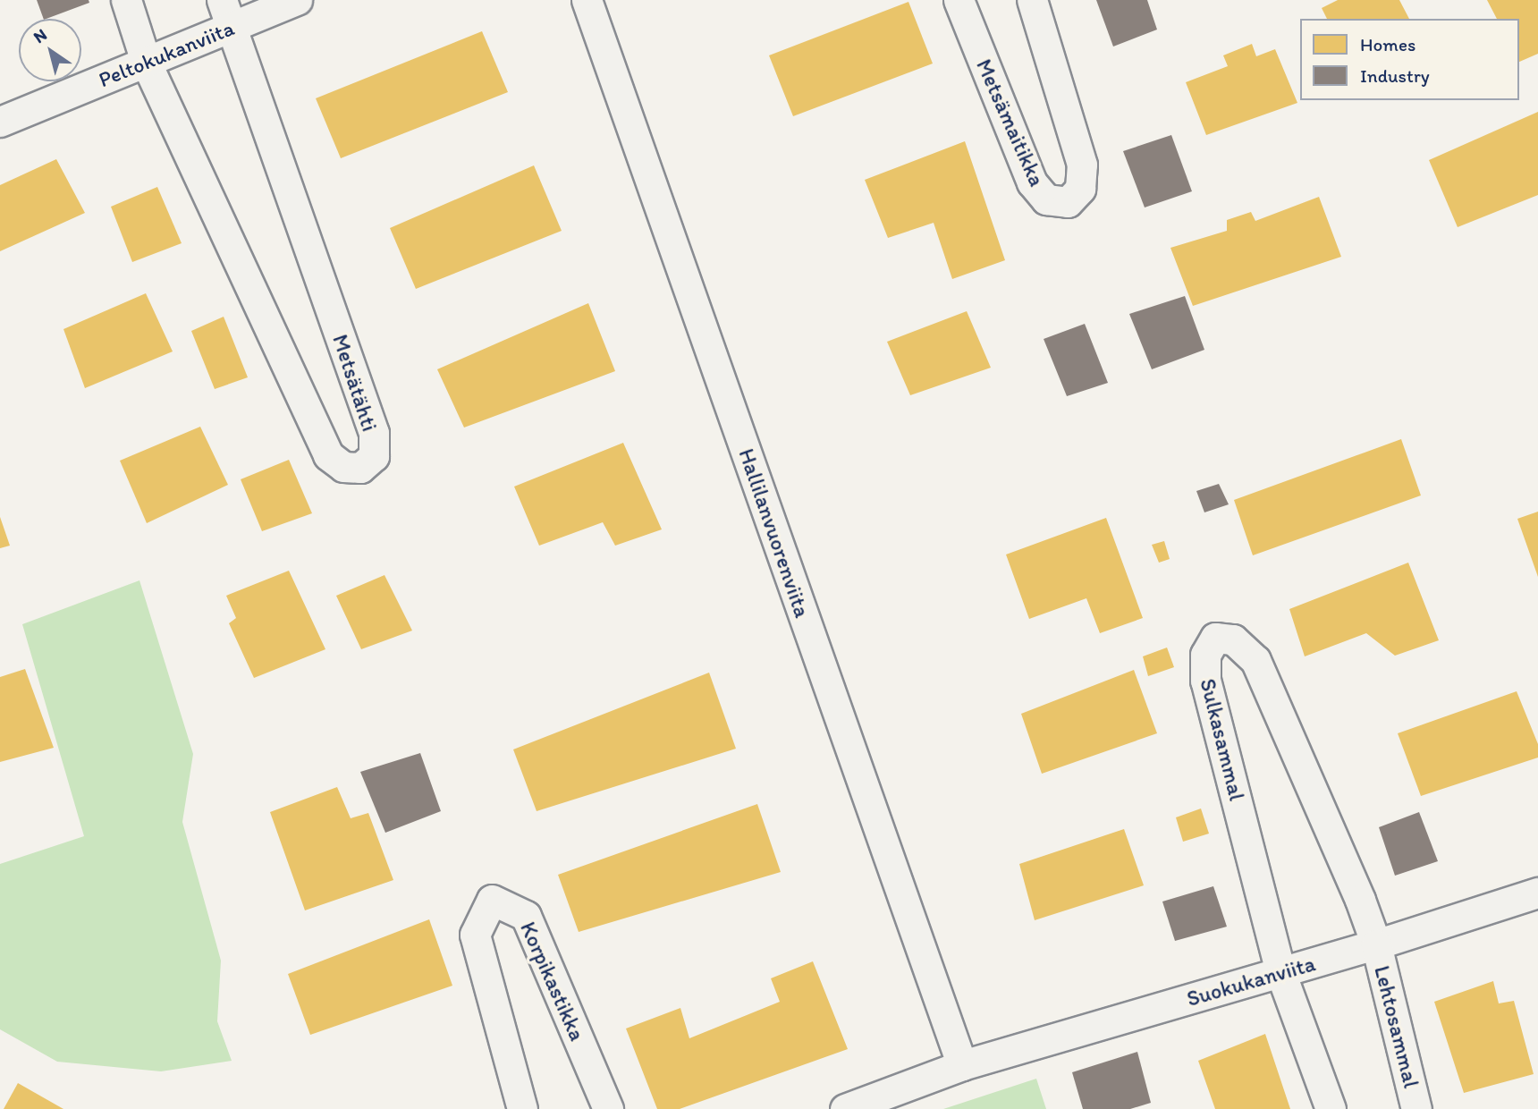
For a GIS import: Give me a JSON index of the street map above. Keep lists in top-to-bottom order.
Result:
{
  "streets": {
    "street": [
      "Peltokukanviita",
      "Metsämaitikka",
      "Metsätähti",
      "Hallilanvuorenviita",
      "Sulkasammal",
      "Korpikastikka",
      "Suokukanviita",
      "Lehtosammal"
    ]
  },
  "crossings": [
    ["Peltokukanviita", "Metsätähti"],
    ["Hallilanvuorenviita", "Suokukanviita"],
    ["Sulkasammal", "Suokukanviita"],
    ["Sulkasammal", "Lehtosammal"],
    ["Suokukanviita", "Lehtosammal"]
  ],
  "legend": ["Homes", "Industry"],
  "north": "top left"
}
